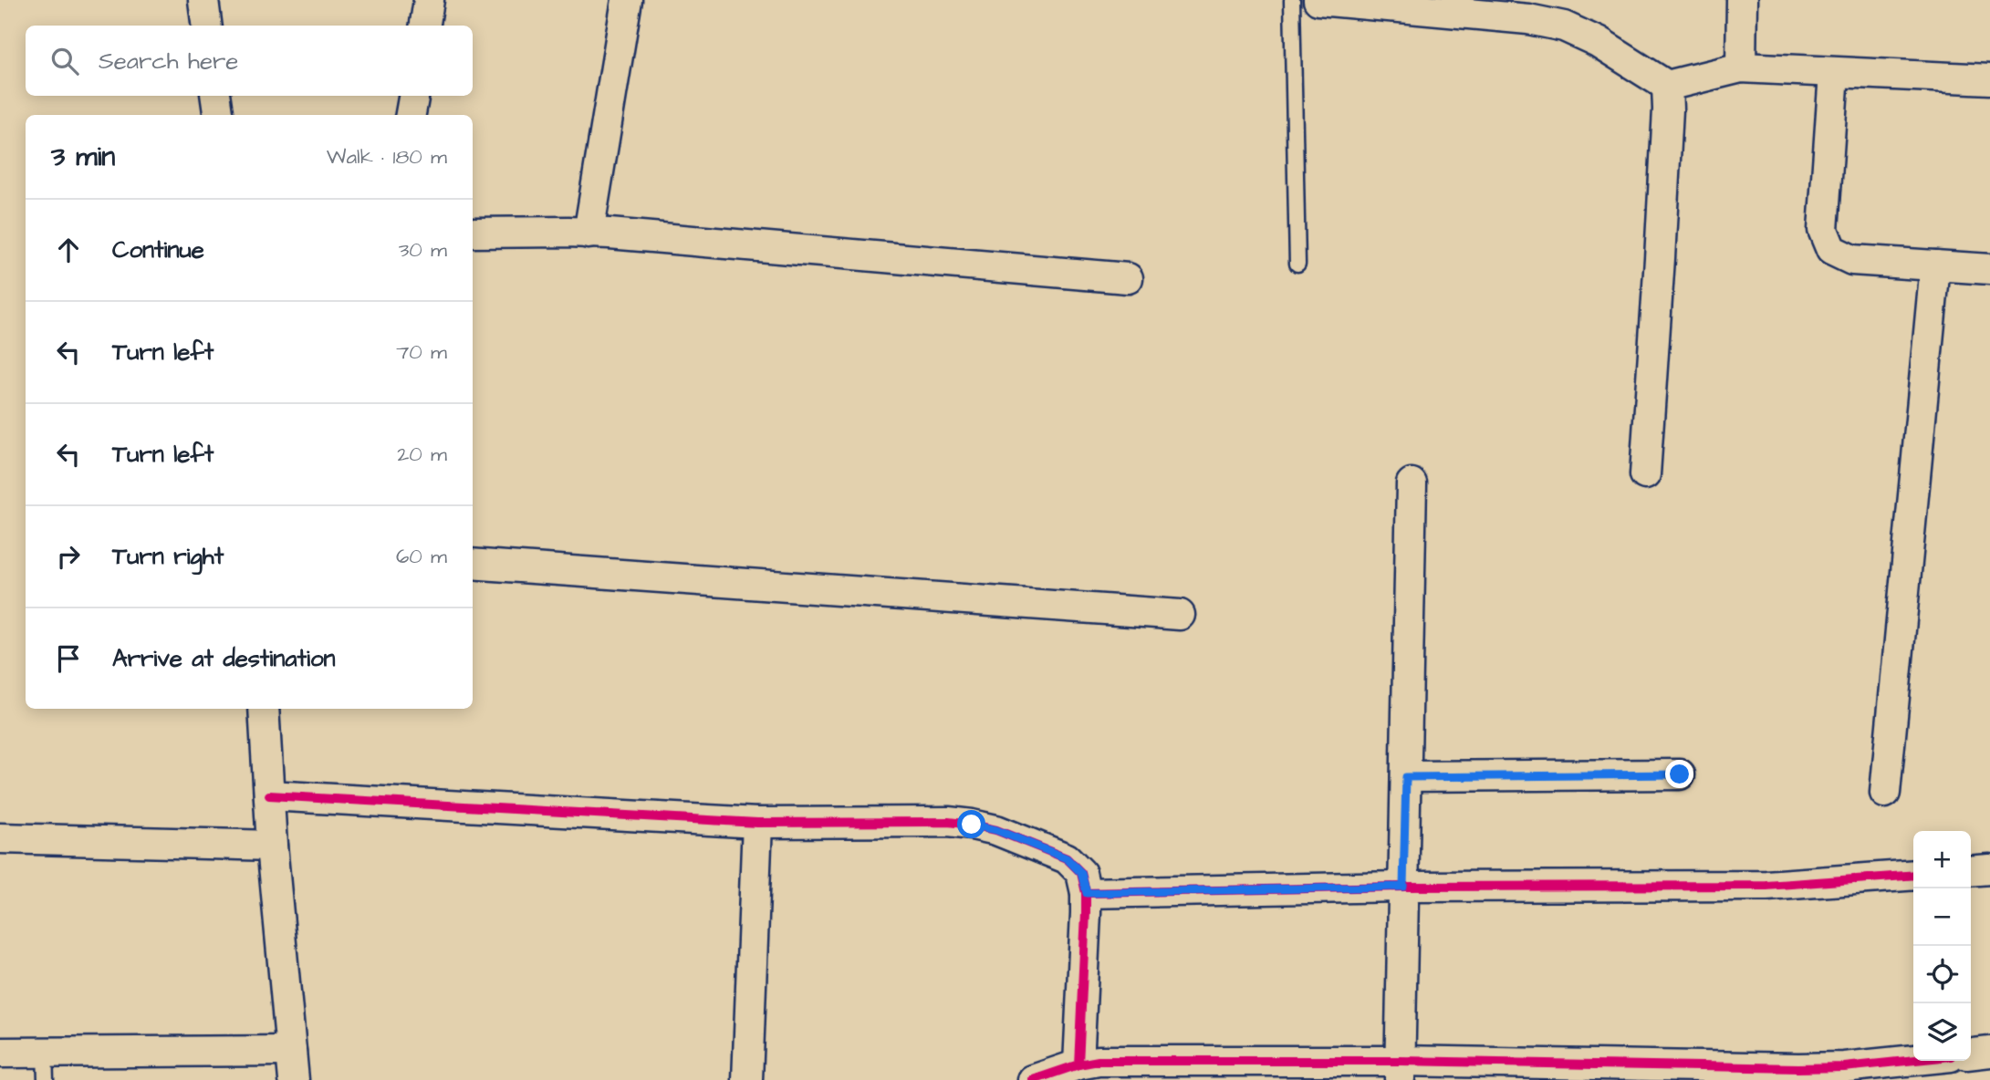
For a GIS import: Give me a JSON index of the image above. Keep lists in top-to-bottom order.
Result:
{
  "page": {
    "search": "Search here",
    "heading": ["3 min", "Walk · 180 m"],
    "list": [
      ["Continue", "30 m"],
      ["Turn left", "70 m"],
      ["Turn left", "20 m"],
      ["Turn right", "60 m"],
      "Arrive at destination"
    ],
    "map_buttons": ["+", "−"]
  }
}
